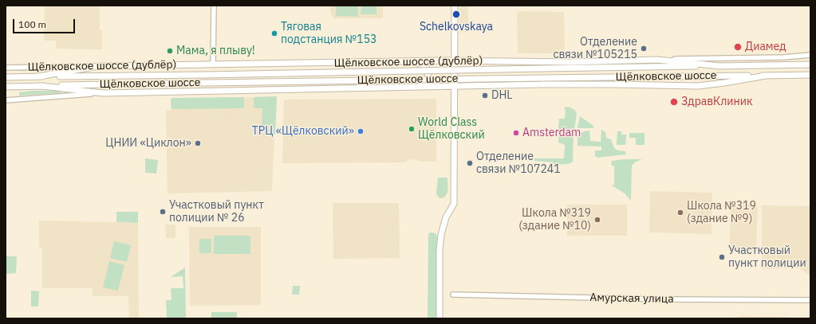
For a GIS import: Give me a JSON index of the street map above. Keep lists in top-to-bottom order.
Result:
{
  "streets": {
    "main road": ["Щёлковское шоссе (дублёр)", "Щёлковское шоссе"],
    "street": ["Амурская улица"]
  },
  "places": [
    "Schelkovskaya",
    "Тяговая подстанция №153",
    "Диамед",
    "Отделение связи №105215",
    "Мама, я плыву!",
    "DHL",
    "ЗдравКлиник",
    "World Class Щёлковский",
    "ТРЦ «Щёлковский»",
    "Amsterdam",
    "ЦНИИ «Циклон»",
    "Отделение связи №107241",
    "Участковый пункт полиции № 26",
    "Школа №319 (здание №9)",
    "Школа №319 (здание №10)",
    "Участковый пункт полиции"
  ],
  "scale_bar": "100 m"
}
